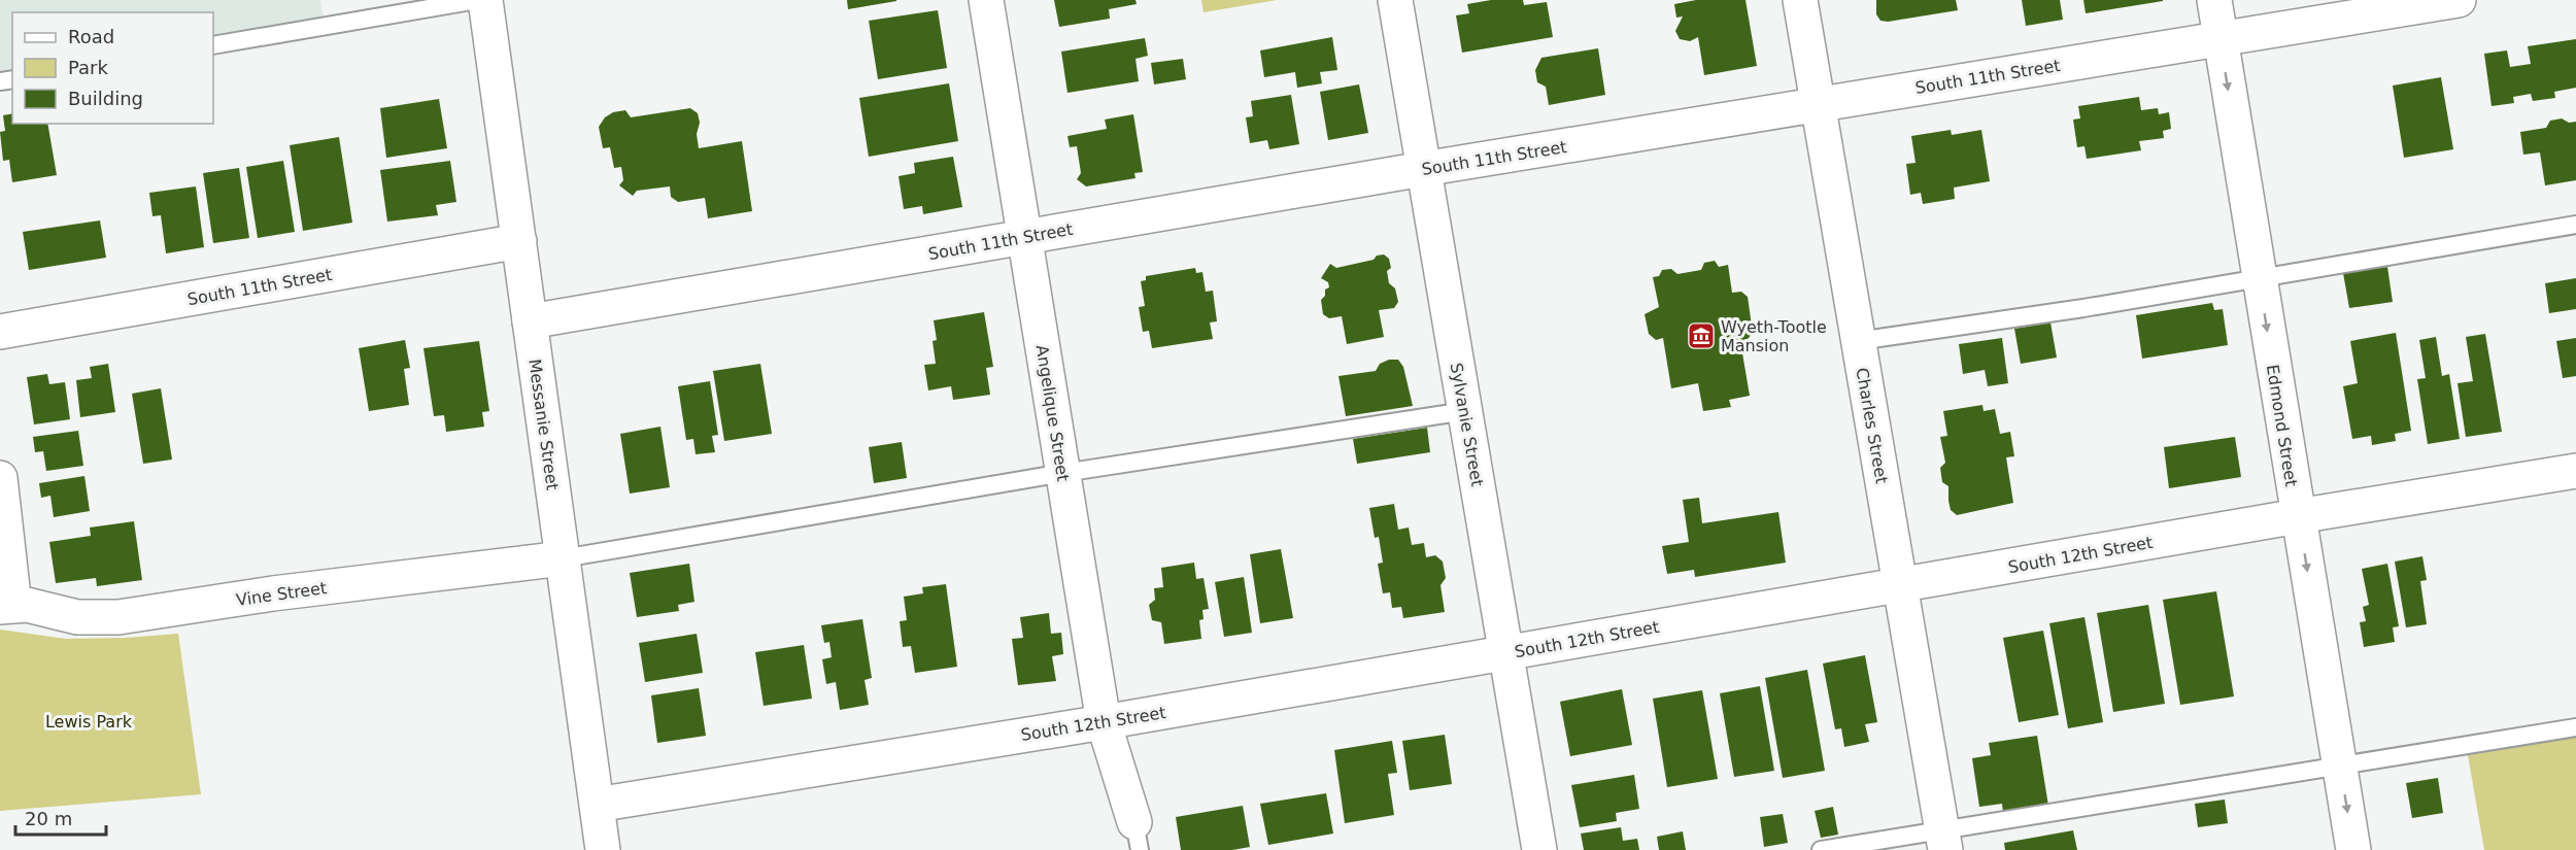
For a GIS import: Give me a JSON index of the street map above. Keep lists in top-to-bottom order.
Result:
{
  "streets": {
    "street": [
      "South 11th Street",
      "Angelique Street",
      "Messanie Street",
      "Sylvanie Street",
      "Charles Street",
      "Edmond Street",
      "South 12th Street",
      "Vine Street"
    ]
  },
  "crossings": [
    ["South 11th Street", "Angelique Street"],
    ["South 11th Street", "Messanie Street"],
    ["South 11th Street", "Sylvanie Street"],
    ["South 11th Street", "Charles Street"],
    ["South 11th Street", "Edmond Street"],
    ["Angelique Street", "South 12th Street"],
    ["Messanie Street", "South 12th Street"],
    ["Messanie Street", "Vine Street"],
    ["Sylvanie Street", "South 12th Street"],
    ["Charles Street", "South 12th Street"],
    ["Edmond Street", "South 12th Street"]
  ],
  "one_way": ["Edmond Street"],
  "parks": ["Lewis Park"],
  "places": {
    "museum": ["Wyeth-Tootle Mansion"]
  },
  "legend": ["Road", "Park", "Building"],
  "scale_bar": "20 m"
}
